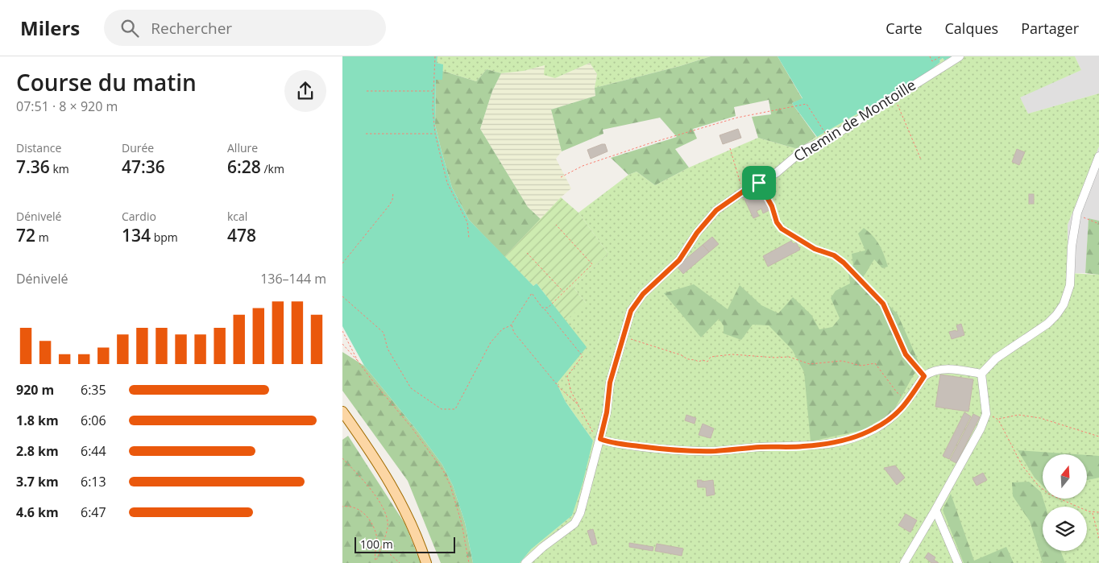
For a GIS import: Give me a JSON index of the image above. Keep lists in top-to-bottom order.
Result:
{
  "streets": {
    "street": ["Chemin de Montoille"]
  },
  "scale_bar": "100 m",
  "north": "top",
  "page": {
    "header": "Milers",
    "search": "Rechercher",
    "nav": ["Carte", "Calques", "Partager"],
    "heading": ["Course du matin", "07:51 · 8 × 920 m"],
    "stats": [
      ["Distance", "7.36 km"],
      ["Durée", "47:36"],
      ["Allure", "6:28 /km"],
      ["Dénivelé", "72 m"],
      ["Cardio", "134 bpm"],
      ["kcal", "478"]
    ],
    "chart": ["Dénivelé", "136–144 m"],
    "list": [
      {
        "name": "920 m",
        "note": "6:35"
      },
      {
        "name": "1.8 km",
        "note": "6:06"
      },
      {
        "name": "2.8 km",
        "note": "6:44"
      },
      {
        "name": "3.7 km",
        "note": "6:13"
      },
      {
        "name": "4.6 km",
        "note": "6:47"
      }
    ],
    "scale": "100 m"
  }
}
